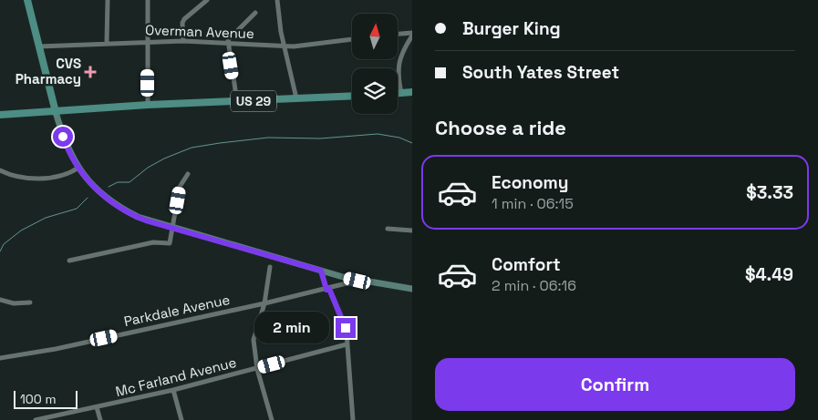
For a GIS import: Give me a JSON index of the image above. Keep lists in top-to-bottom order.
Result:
{
  "streets": {
    "main road": ["US 29"],
    "street": ["Overman Avenue", "Parkdale Avenue", "Mc Farland Avenue"]
  },
  "places": {
    "health": ["CVS Pharmacy"]
  },
  "scale_bar": "100 m",
  "north": "top",
  "page": {
    "banner": ["Burger King", "South Yates Street"],
    "heading": "Choose a ride",
    "list": [
      {
        "name": "Economy",
        "note": "1 min · 06:15",
        "value": "$3.33"
      },
      {
        "name": "Comfort",
        "note": "2 min · 06:16",
        "value": "$4.49"
      }
    ],
    "bubble": "2 min",
    "buttons": "Confirm",
    "scale": "100 m"
  }
}
